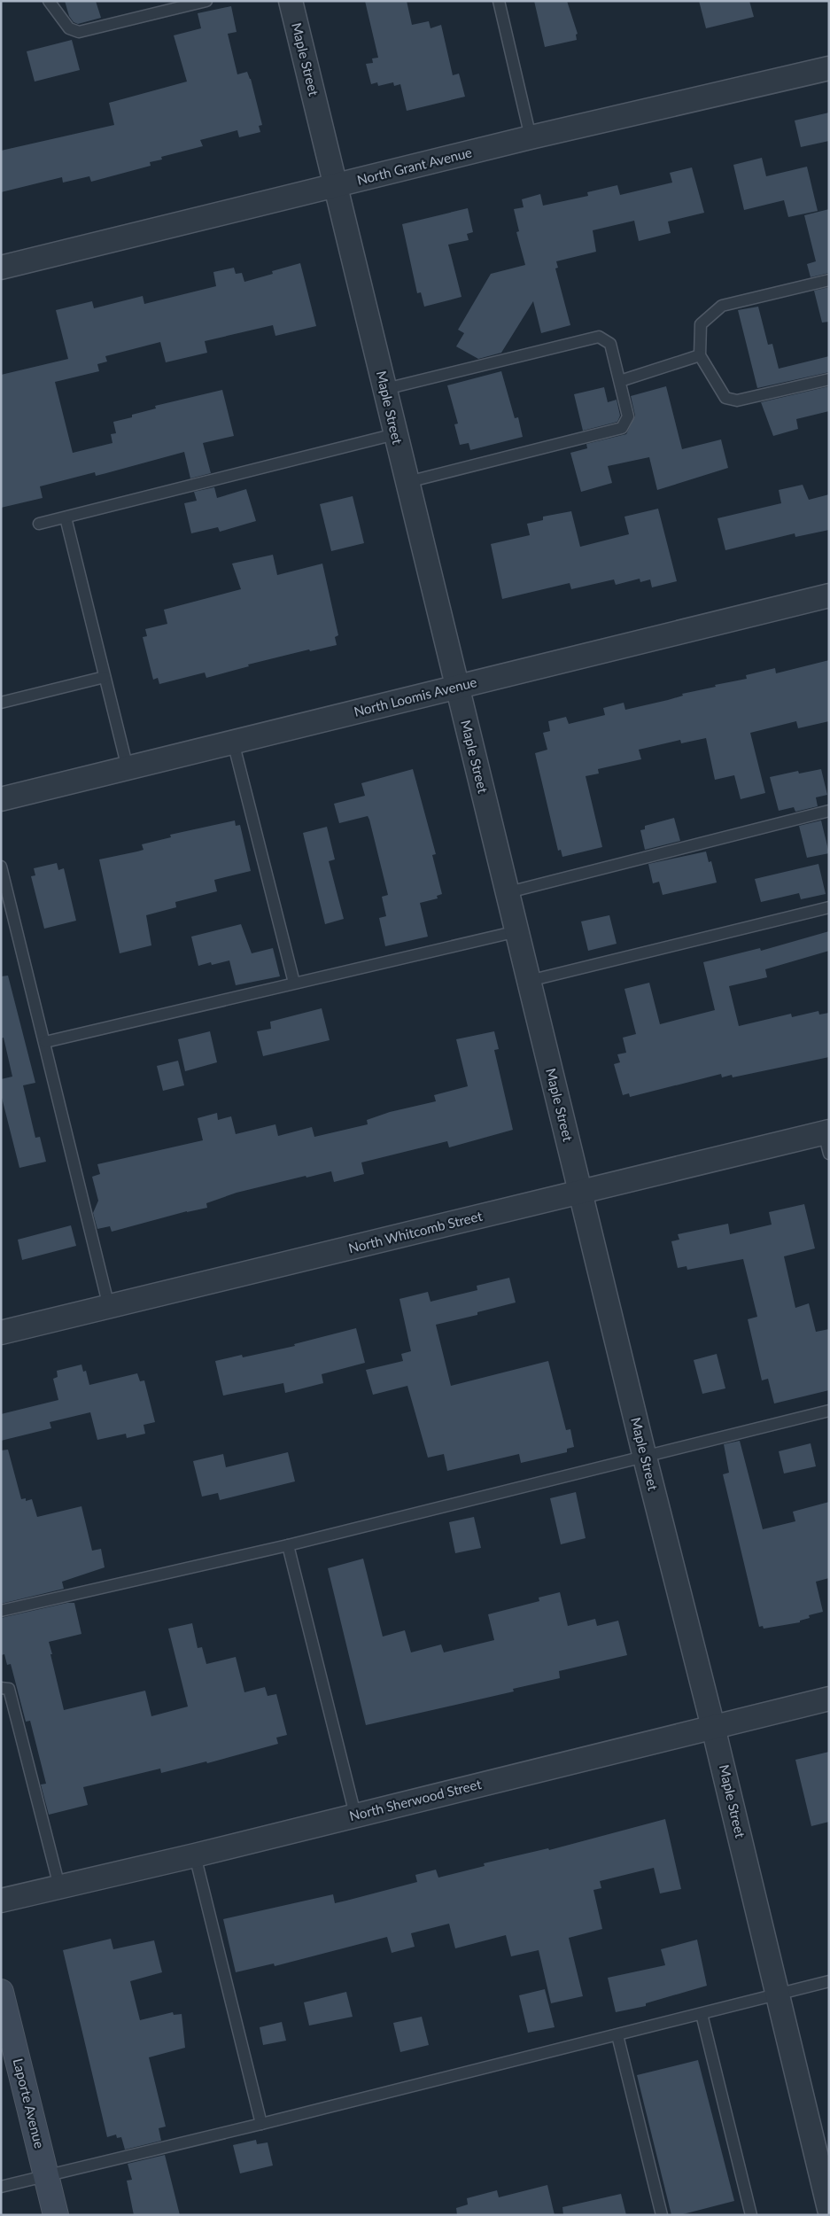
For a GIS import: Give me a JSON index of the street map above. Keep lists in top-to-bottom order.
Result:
{
  "streets": {
    "street": [
      "Maple Street",
      "North Grant Avenue",
      "North Loomis Avenue",
      "North Whitcomb Street",
      "North Sherwood Street",
      "Laporte Avenue"
    ]
  },
  "crossings": [
    ["Maple Street", "North Grant Avenue"],
    ["Maple Street", "North Loomis Avenue"],
    ["Maple Street", "North Whitcomb Street"],
    ["Maple Street", "North Sherwood Street"]
  ]
}
